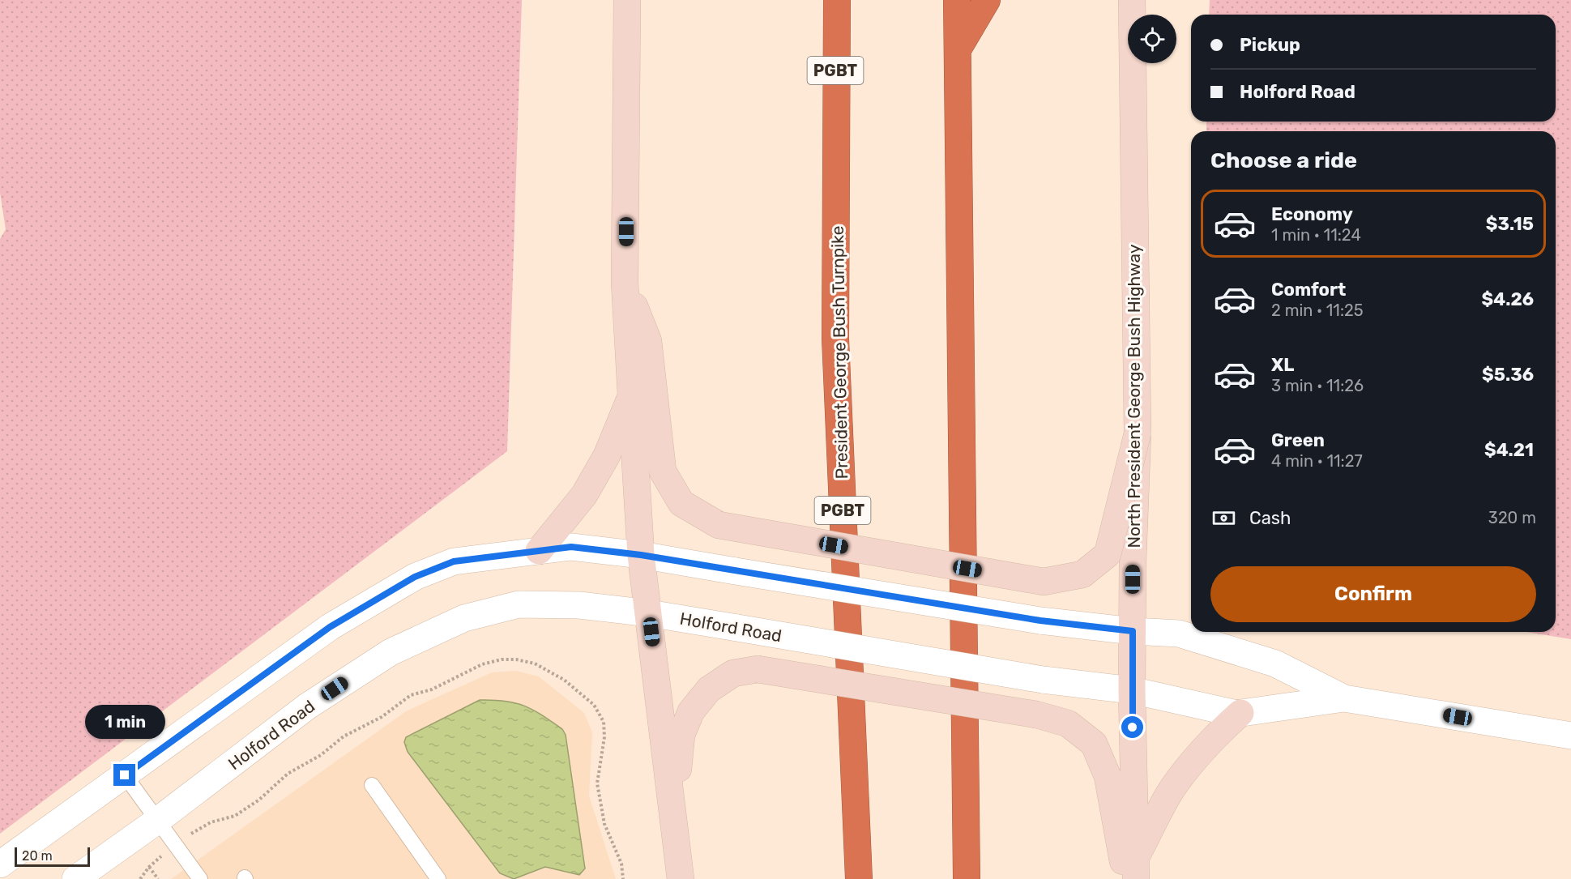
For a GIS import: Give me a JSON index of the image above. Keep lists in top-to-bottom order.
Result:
{
  "streets": {
    "highway": ["PGBT", "President George Bush Turnpike"],
    "main road": ["North President George Bush Highway"],
    "street": ["Holford Road"]
  },
  "crossings": [
    ["North President George Bush Highway", "Holford Road"]
  ],
  "scale_bar": "20 m",
  "page": {
    "banner": ["Pickup", "Holford Road"],
    "heading": "Choose a ride",
    "list": [
      {
        "name": "Economy",
        "note": "1 min · 11:24",
        "value": "$3.15"
      },
      {
        "name": "Comfort",
        "note": "2 min · 11:25",
        "value": "$4.26"
      },
      {
        "name": "XL",
        "note": "3 min · 11:26",
        "value": "$5.36"
      },
      {
        "name": "Green",
        "note": "4 min · 11:27",
        "value": "$4.21"
      }
    ],
    "pay": ["Cash", "320 m"],
    "buttons": "Confirm",
    "bubble": "1 min",
    "scale": "20 m"
  }
}
